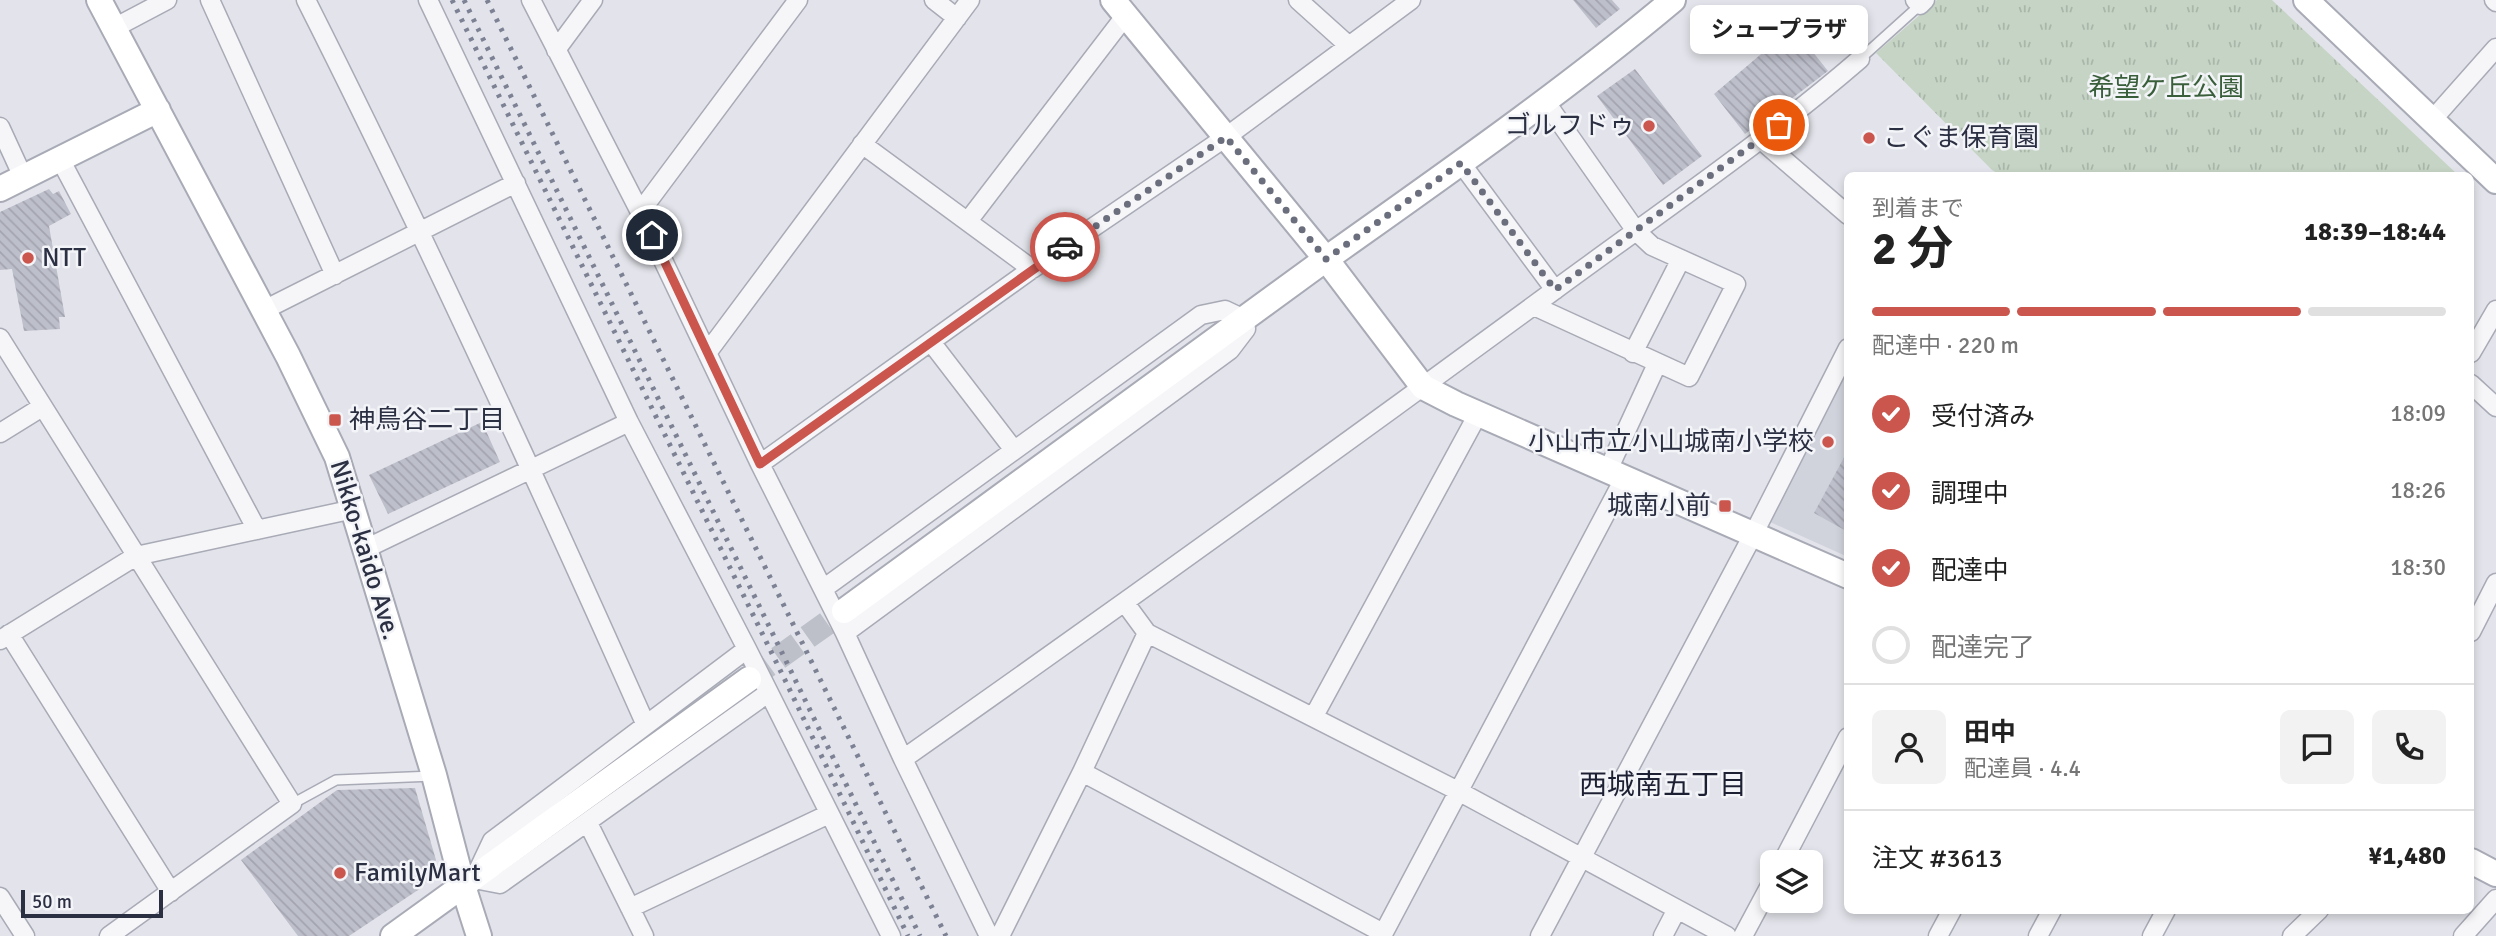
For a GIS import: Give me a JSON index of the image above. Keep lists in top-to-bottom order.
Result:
{
  "streets": {
    "street": ["Nikko-kaido Ave."]
  },
  "districts": ["西城南五丁目"],
  "parks": ["希望ケ丘公園"],
  "places": {
    "other": [
      "シュープラザ",
      "ゴルフドゥ",
      "こぐま保育園",
      "NTT",
      "小山市立小山城南小学校",
      "FamilyMart"
    ],
    "transit": ["神鳥谷二丁目", "城南小前"]
  },
  "scale_bar": "50 m",
  "page": {
    "bubble": "シュープラザ",
    "heading": ["2 分", "到着まで", "18:39–18:44"],
    "panel": [
      "田中",
      "配達員 · 4.4",
      "注文 #3613",
      "¥1,480"
    ],
    "bar": "配達中 · 220 m",
    "list": [
      ["受付済み", "18:09"],
      ["調理中", "18:26"],
      ["配達中", "18:30"],
      "配達完了"
    ],
    "scale": "50 m"
  }
}
